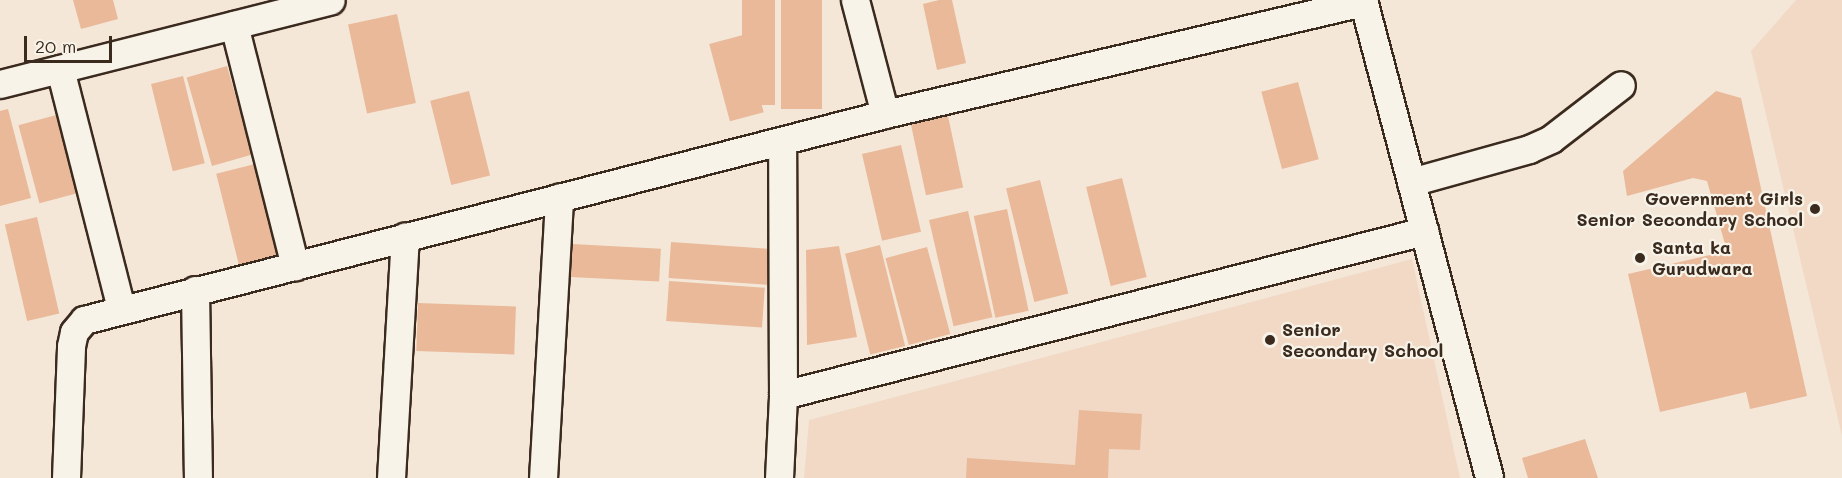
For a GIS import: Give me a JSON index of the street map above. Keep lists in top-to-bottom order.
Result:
{
  "places": ["Government Girls Senior Secondary School", "Santa ka Gurudwara", "Senior Secondary School"],
  "scale_bar": "20 m"
}
